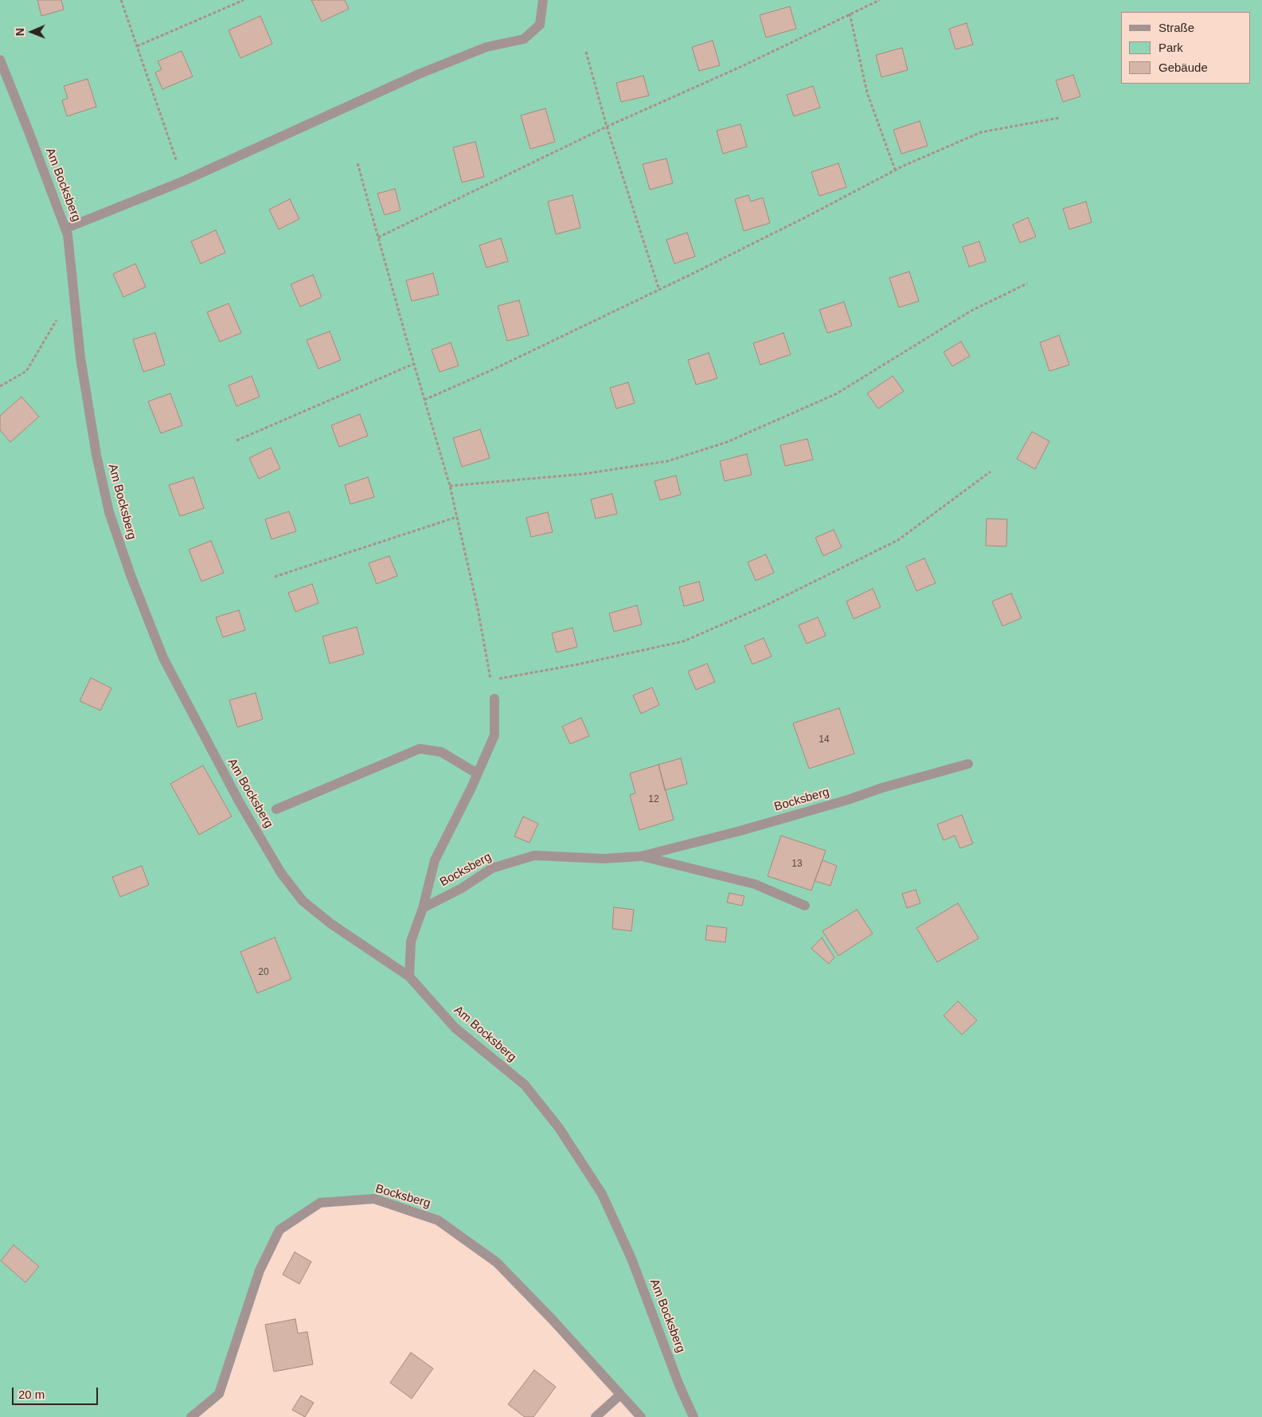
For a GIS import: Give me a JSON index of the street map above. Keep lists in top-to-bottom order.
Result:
{
  "streets": {
    "street": ["Am Bocksberg", "Bocksberg"]
  },
  "house_numbers": [
    "14",
    "12",
    "13",
    "20"
  ],
  "legend": ["Straße", "Park", "Gebäude"],
  "scale_bar": "20 m",
  "north": "left"
}
